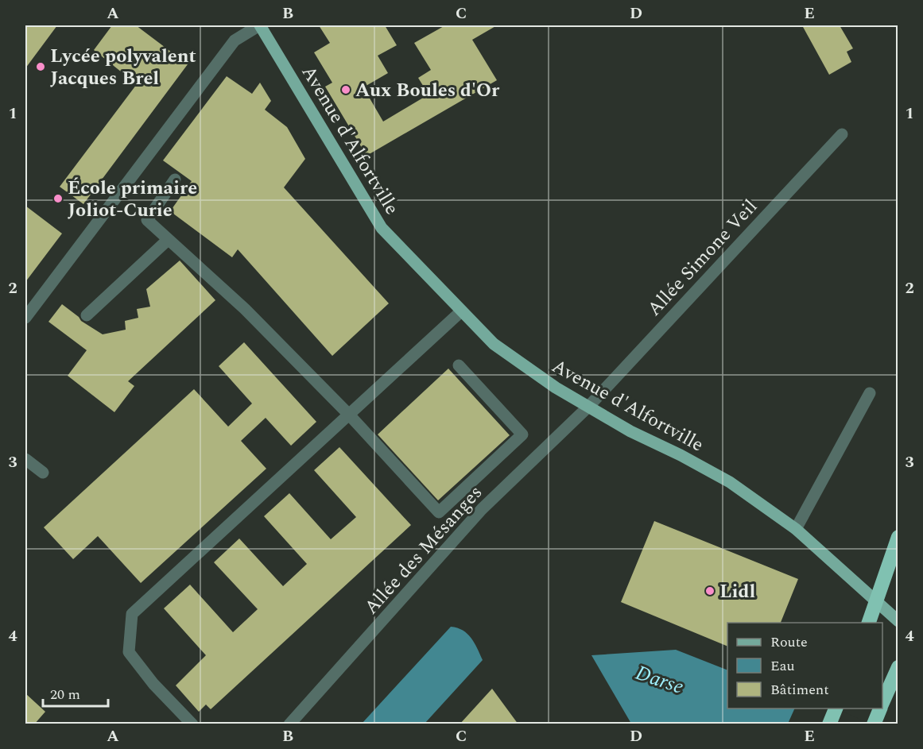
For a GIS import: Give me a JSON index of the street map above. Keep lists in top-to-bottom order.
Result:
{
  "streets": {
    "main road": ["Avenue d'Alfortville"],
    "street": ["Allée Simone Veil", "Allée des Mésanges"]
  },
  "crossings": [
    ["Avenue d'Alfortville", "Allée Simone Veil"],
    ["Avenue d'Alfortville", "Allée des Mésanges"],
    ["Allée Simone Veil", "Allée des Mésanges"]
  ],
  "water": ["Darse"],
  "places": [
    "Lycée polyvalent Jacques Brel",
    "Aux Boules d'Or",
    "École primaire Joliot-Curie",
    "Lidl"
  ],
  "legend": ["Route", "Eau", "Bâtiment"],
  "scale_bar": "20 m",
  "grid": {
    "columns": [
      "A",
      "B",
      "C",
      "D",
      "E"
    ],
    "rows": [
      "1",
      "2",
      "3",
      "4"
    ]
  }
}
